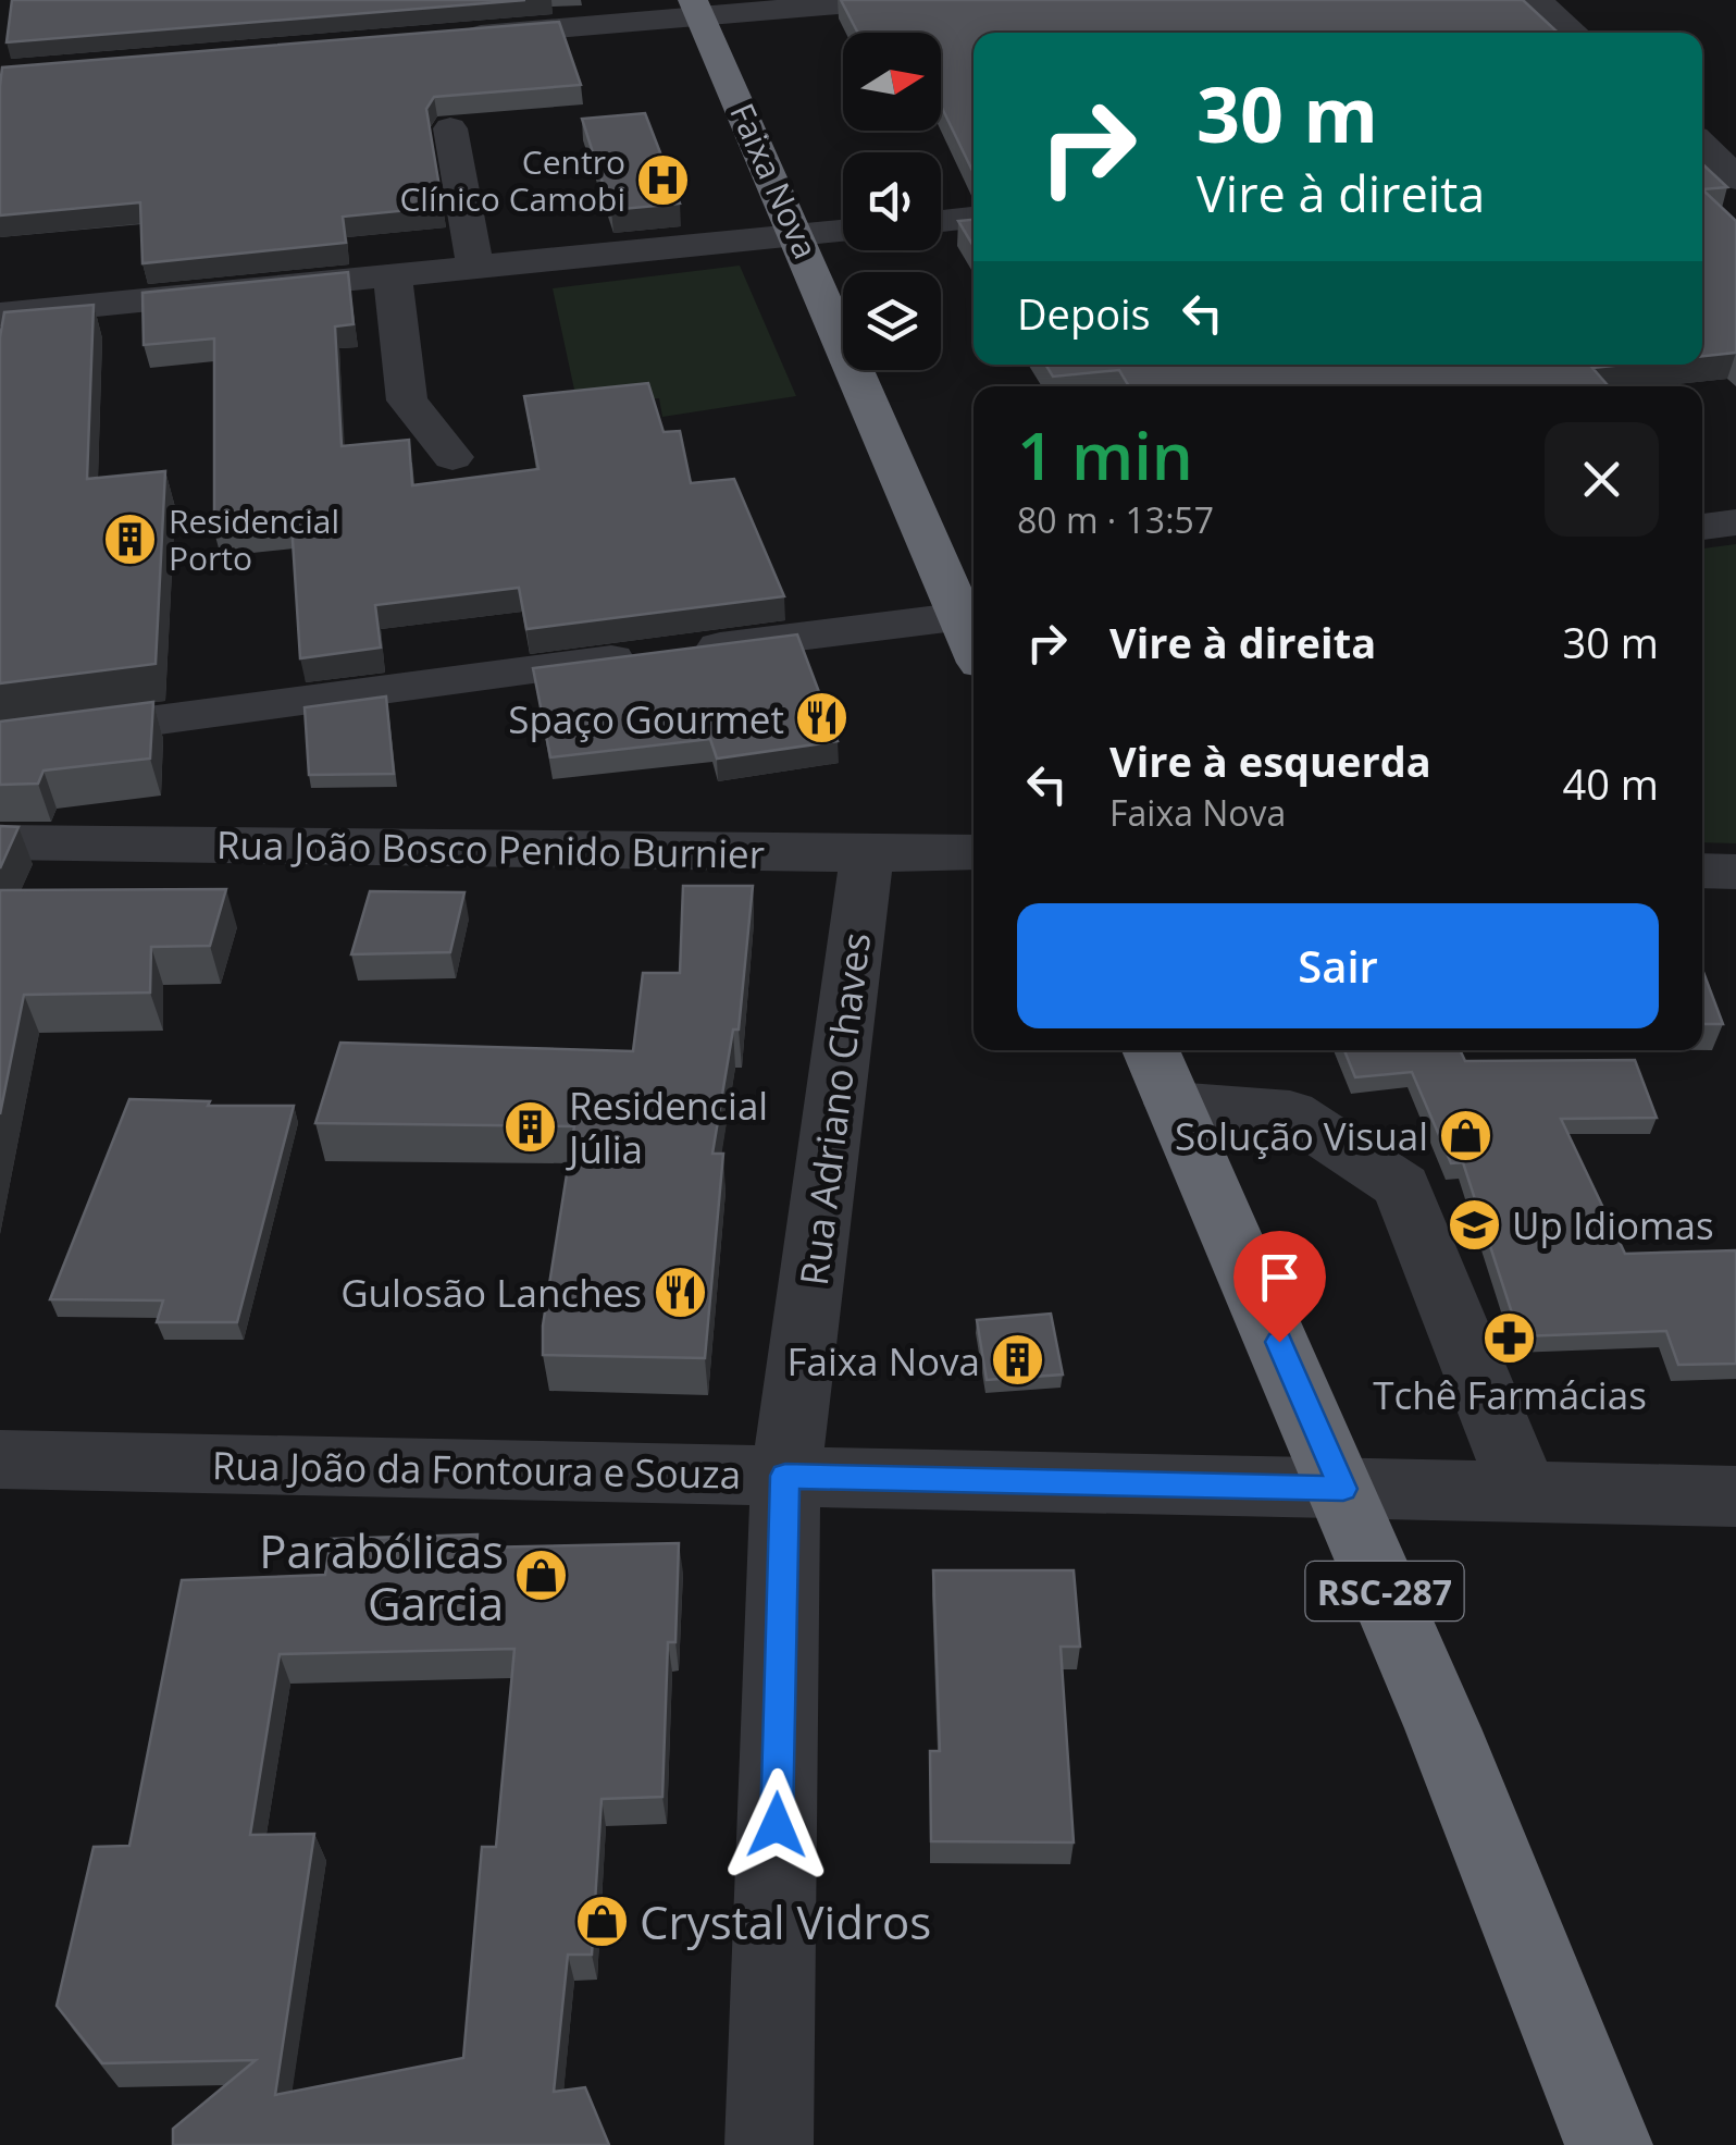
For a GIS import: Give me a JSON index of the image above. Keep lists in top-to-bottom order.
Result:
{
  "streets": {
    "highway": ["Faixa Nova", "RSC-287"],
    "street": ["Rua João Bosco Penido Burnier", "Rua Adriano Chaves", "Rua João da Fontoura e Souza"]
  },
  "crossings": [
    ["Rua João Bosco Penido Burnier", "Rua Adriano Chaves"],
    ["Rua Adriano Chaves", "Rua João da Fontoura e Souza"],
    ["Rua João da Fontoura e Souza", "RSC-287"]
  ],
  "places": {
    "hospital": ["Centro Clínico Camobi"],
    "building": ["Residencial Porto", "Residencial Júlia", "Faixa Nova"],
    "restaurant": ["Spaço Gourmet", "Gulosão Lanches"],
    "shop": ["Solução Visual", "Parabólicas Garcia", "Crystal Vidros"],
    "school or university": ["Up Idiomas"],
    "pharmacy": ["Tchê Farmácias"]
  },
  "north": "right",
  "page": {
    "turn": ["30 m", "Vire à direita"],
    "then": "Depois",
    "heading": ["1 min", "80 m · 13:57"],
    "list": [
      {
        "name": "Vire à direita",
        "value": "30 m"
      },
      {
        "name": "Vire à esquerda",
        "note": "Faixa Nova",
        "value": "40 m"
      }
    ],
    "buttons": "Sair"
  }
}
